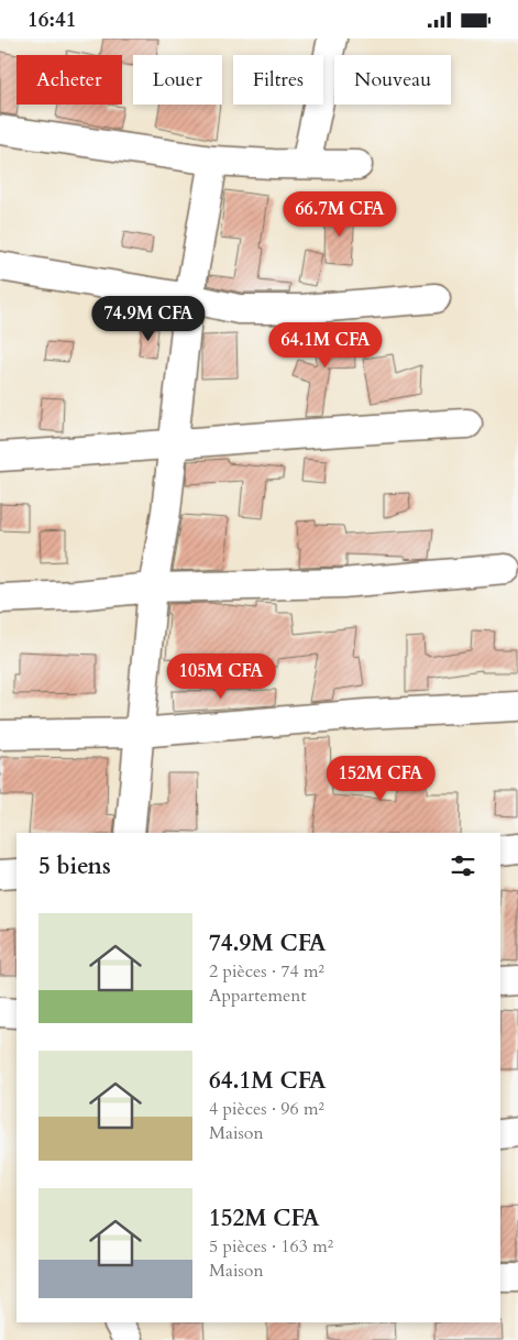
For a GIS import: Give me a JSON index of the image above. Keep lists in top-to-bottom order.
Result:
{
  "page": {
    "status": "16:41",
    "chip": [
      "Acheter",
      "Louer",
      "Filtres",
      "Nouveau"
    ],
    "price": [
      "66.7M CFA",
      "74.9M CFA",
      "64.1M CFA",
      "105M CFA",
      "152M CFA"
    ],
    "heading": "5 biens",
    "list": [
      {
        "name": "74.9M CFA",
        "note": "2 pièces · 74 m² · Appartement"
      },
      {
        "name": "64.1M CFA",
        "note": "4 pièces · 96 m² · Maison"
      },
      {
        "name": "152M CFA",
        "note": "5 pièces · 163 m² · Maison"
      }
    ]
  }
}
